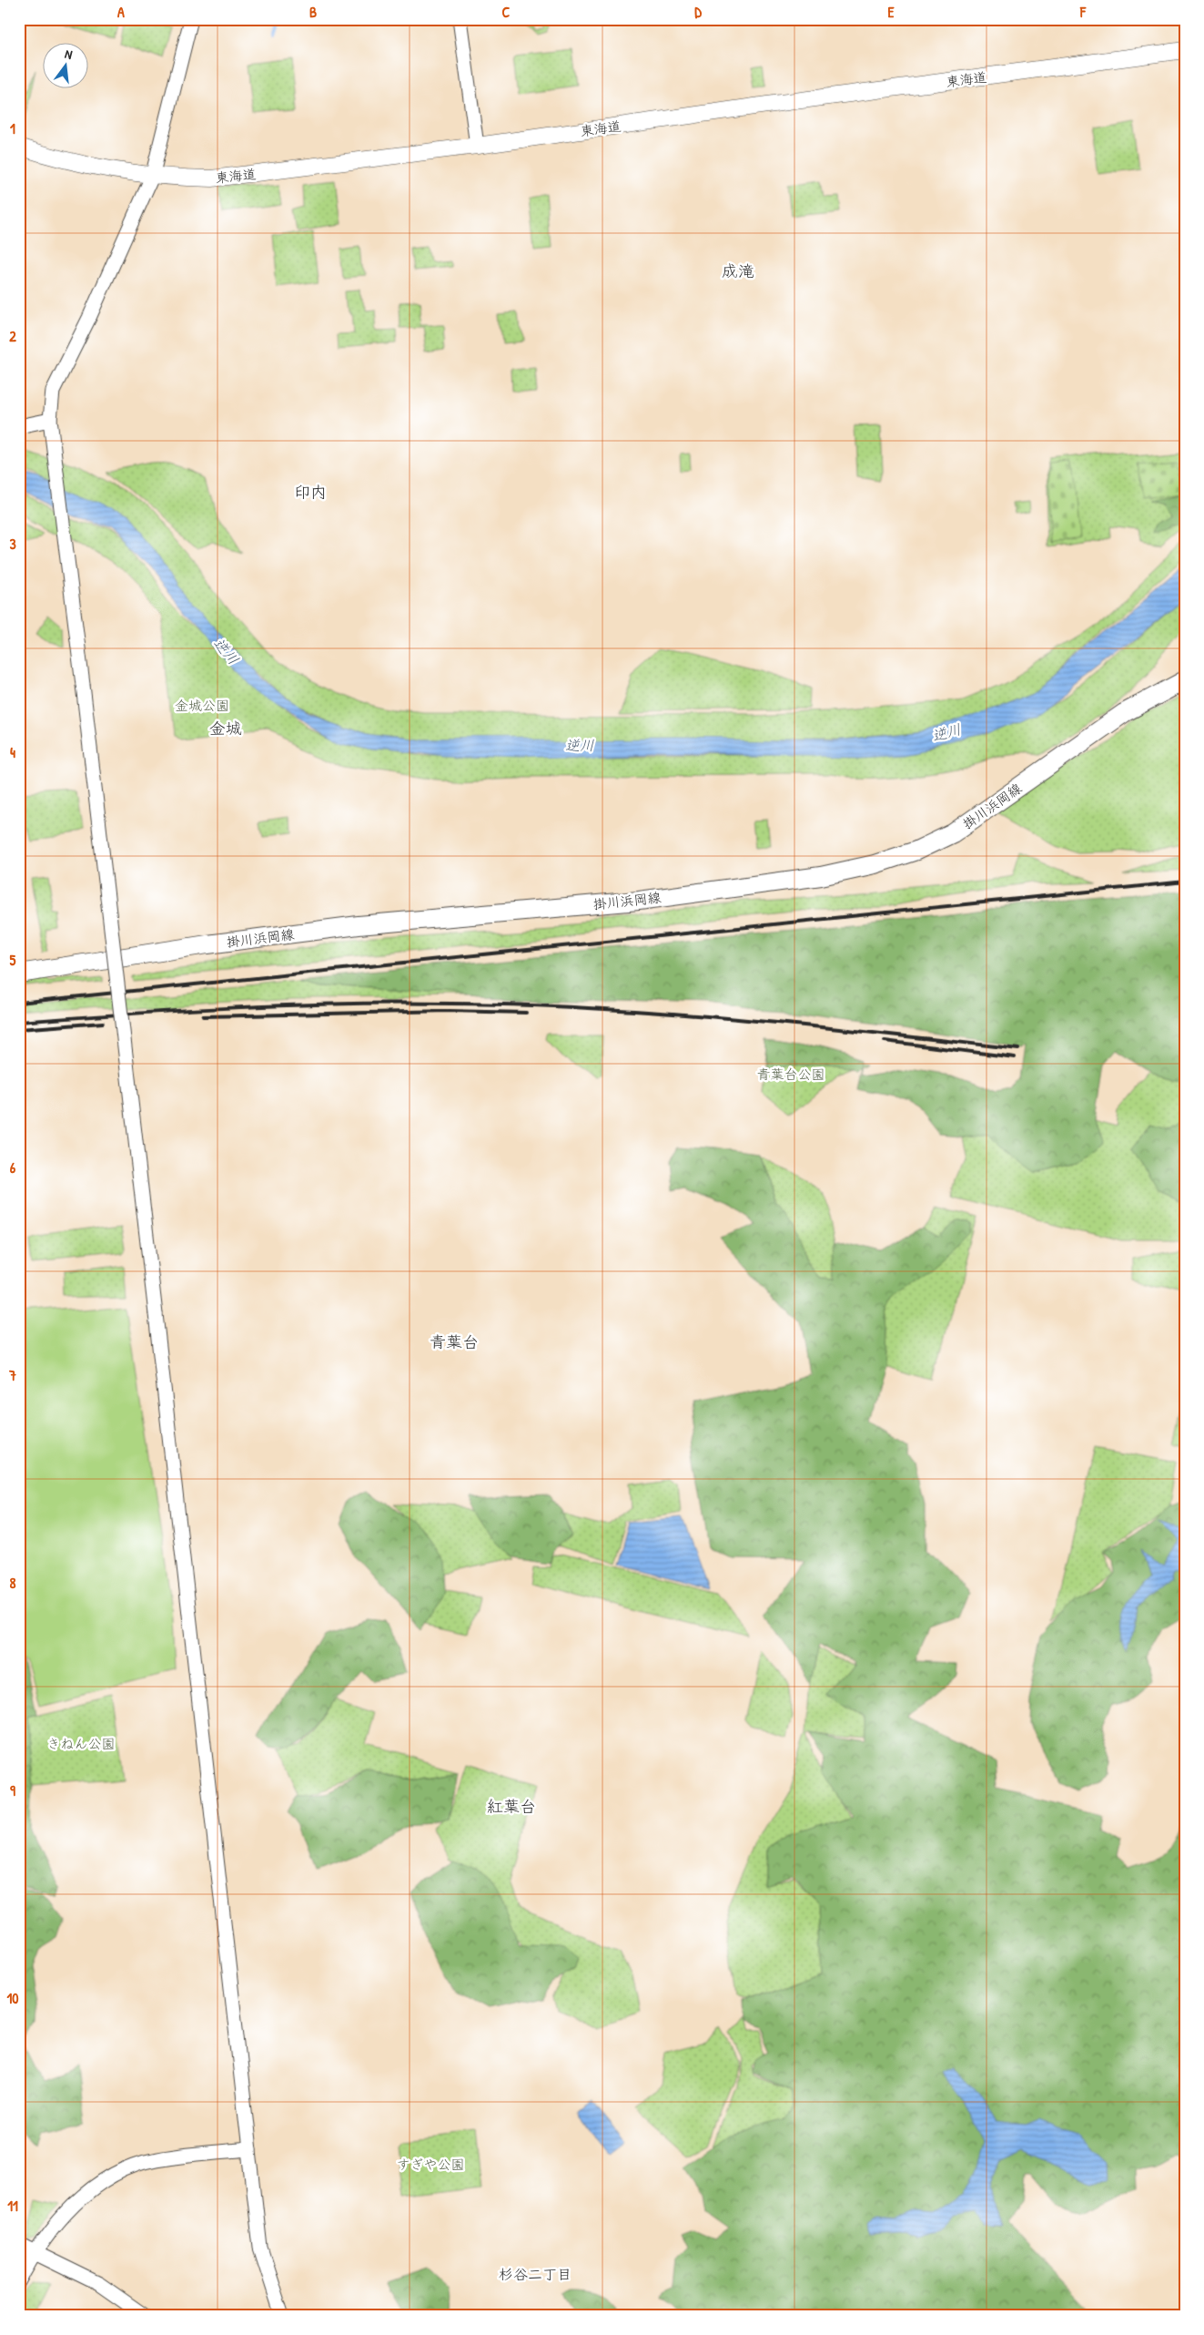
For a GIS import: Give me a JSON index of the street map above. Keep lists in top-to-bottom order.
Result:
{
  "streets": {
    "main road": ["東海道", "掛川浜岡線"]
  },
  "districts": [
    "成滝",
    "印内",
    "金城",
    "青葉台",
    "紅葉台",
    "杉谷二丁目"
  ],
  "water": ["逆川"],
  "parks": [
    "金城公園",
    "青葉台公園",
    "きねん公園",
    "すぎや公園"
  ],
  "north": "top",
  "grid": {
    "columns": [
      "A",
      "B",
      "C",
      "D",
      "E",
      "F"
    ],
    "rows": [
      "1",
      "2",
      "3",
      "4",
      "5",
      "6",
      "7",
      "8",
      "9",
      "10",
      "11"
    ]
  }
}
